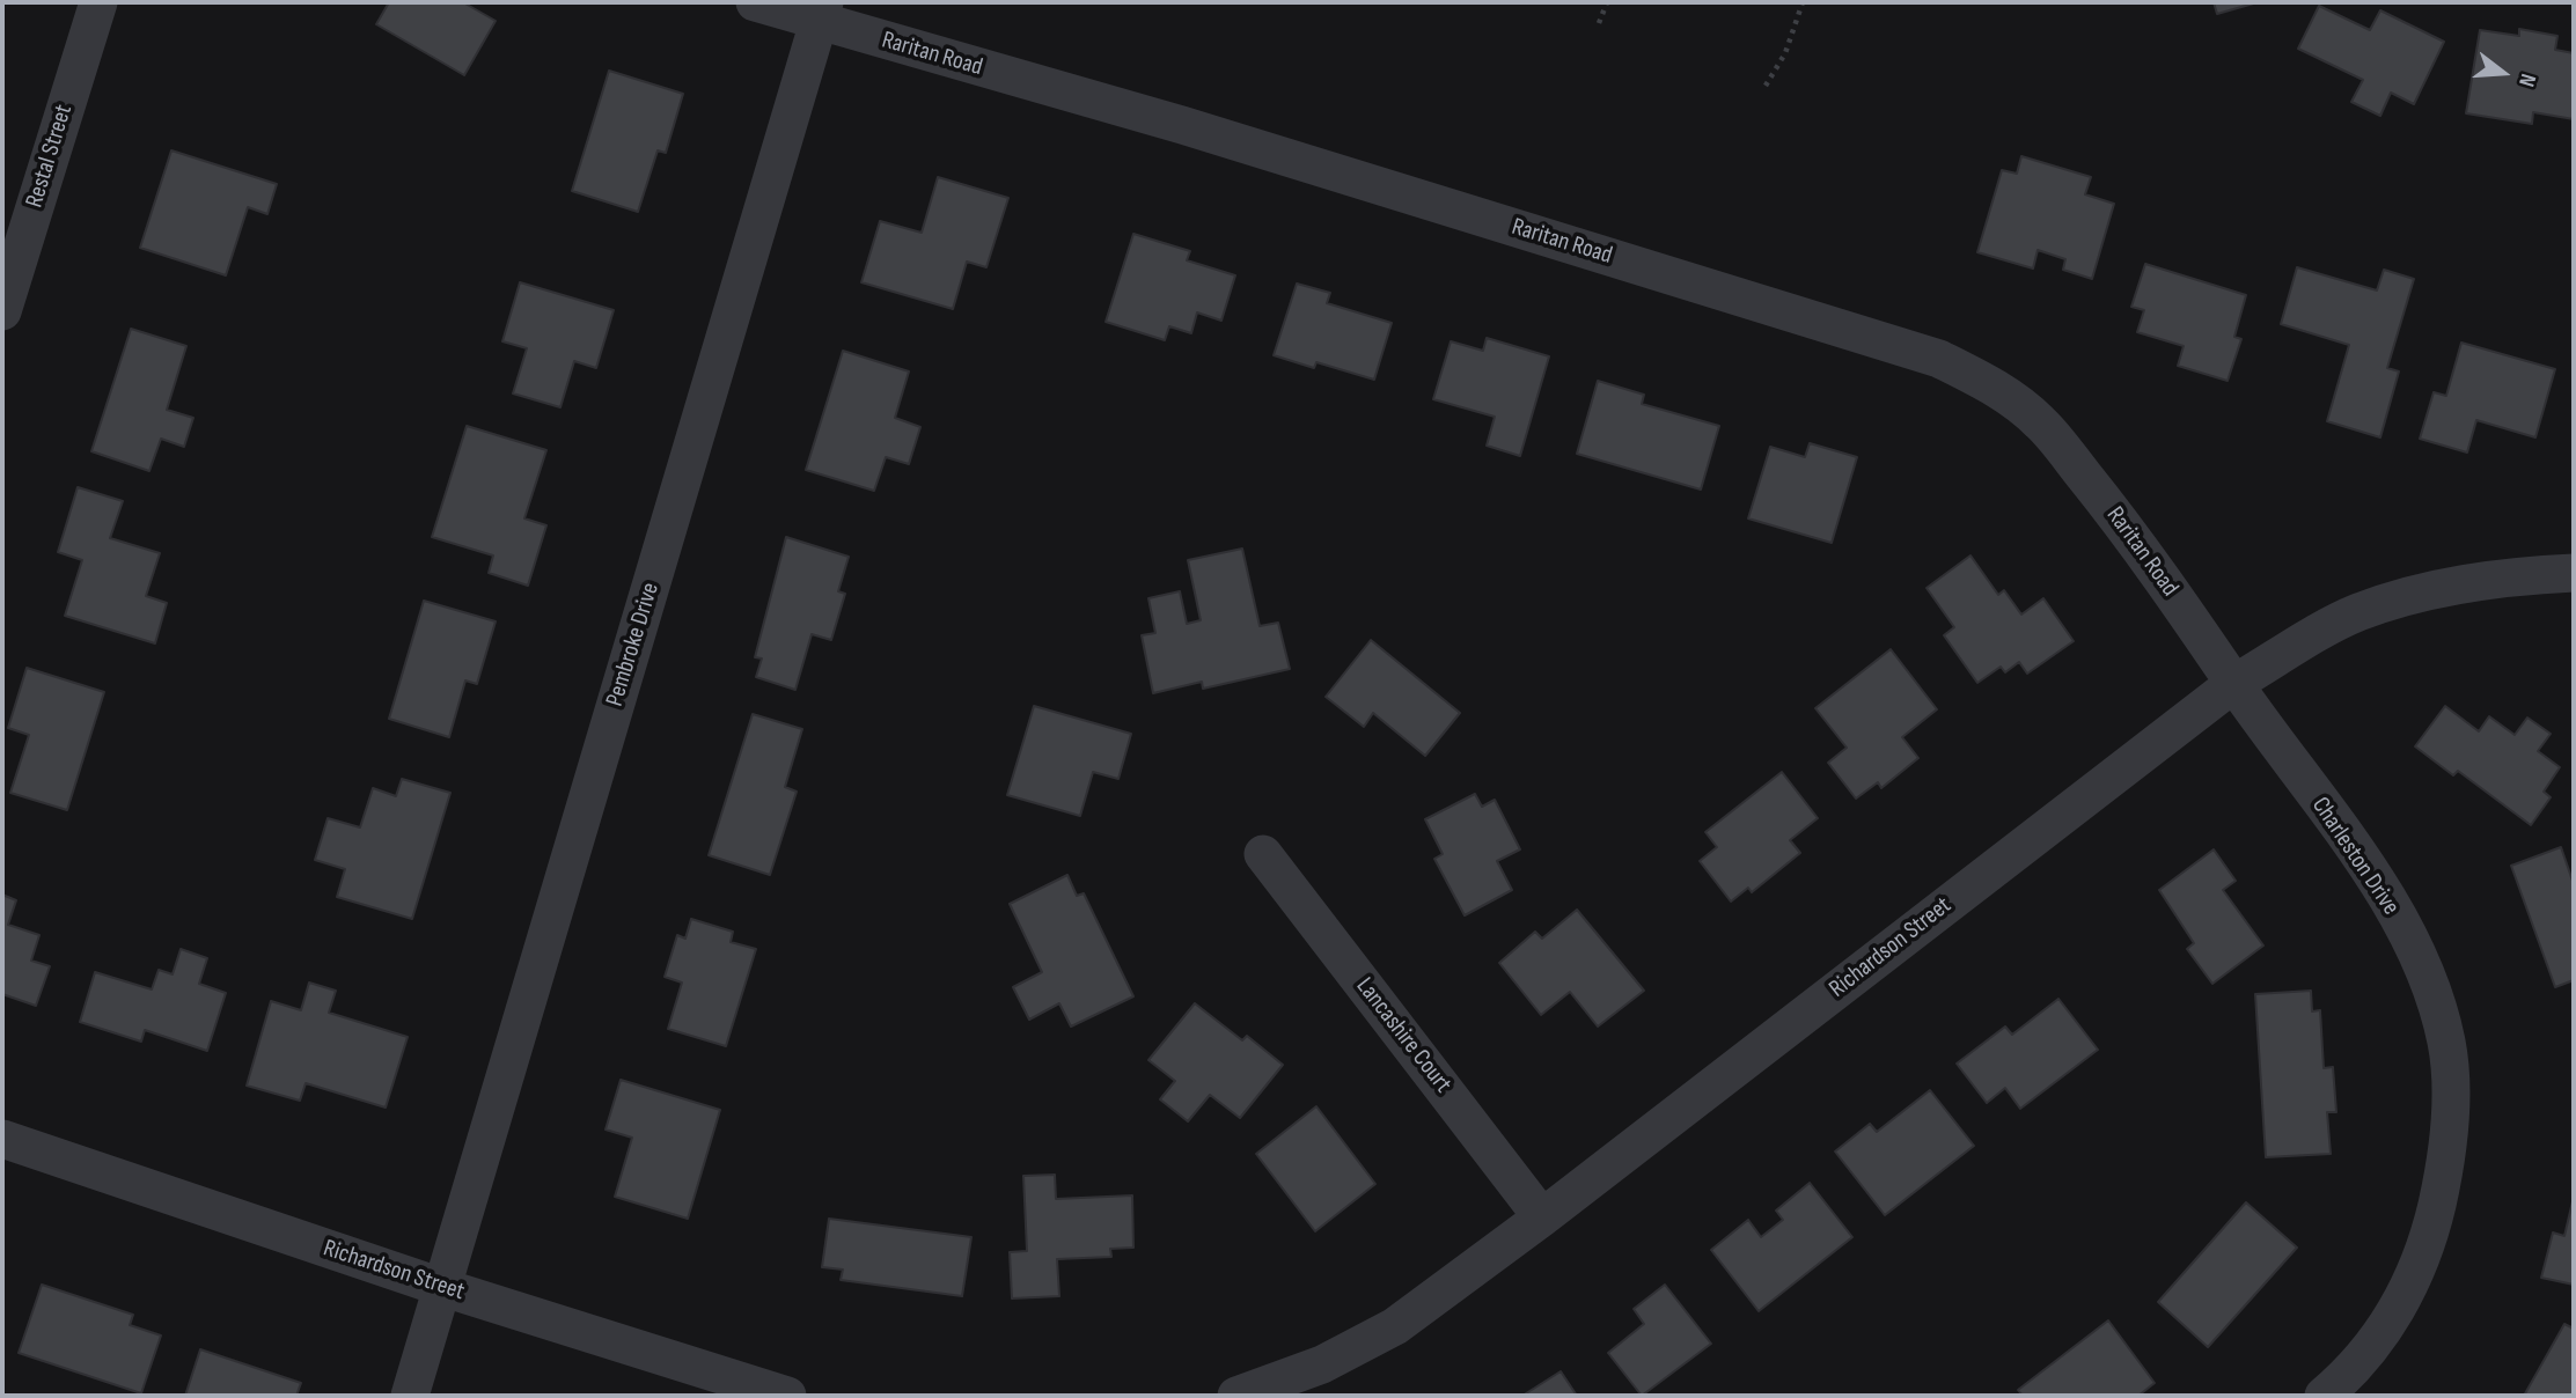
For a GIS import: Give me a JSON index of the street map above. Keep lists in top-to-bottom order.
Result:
{
  "streets": {
    "street": [
      "Raritan Road",
      "Restal Street",
      "Pembroke Drive",
      "Charleston Drive",
      "Richardson Street",
      "Lancashire Court"
    ]
  },
  "crossings": [
    ["Raritan Road", "Pembroke Drive"],
    ["Raritan Road", "Charleston Drive"],
    ["Raritan Road", "Richardson Street"],
    ["Pembroke Drive", "Richardson Street"],
    ["Charleston Drive", "Richardson Street"],
    ["Richardson Street", "Lancashire Court"]
  ],
  "north": "right"
}
